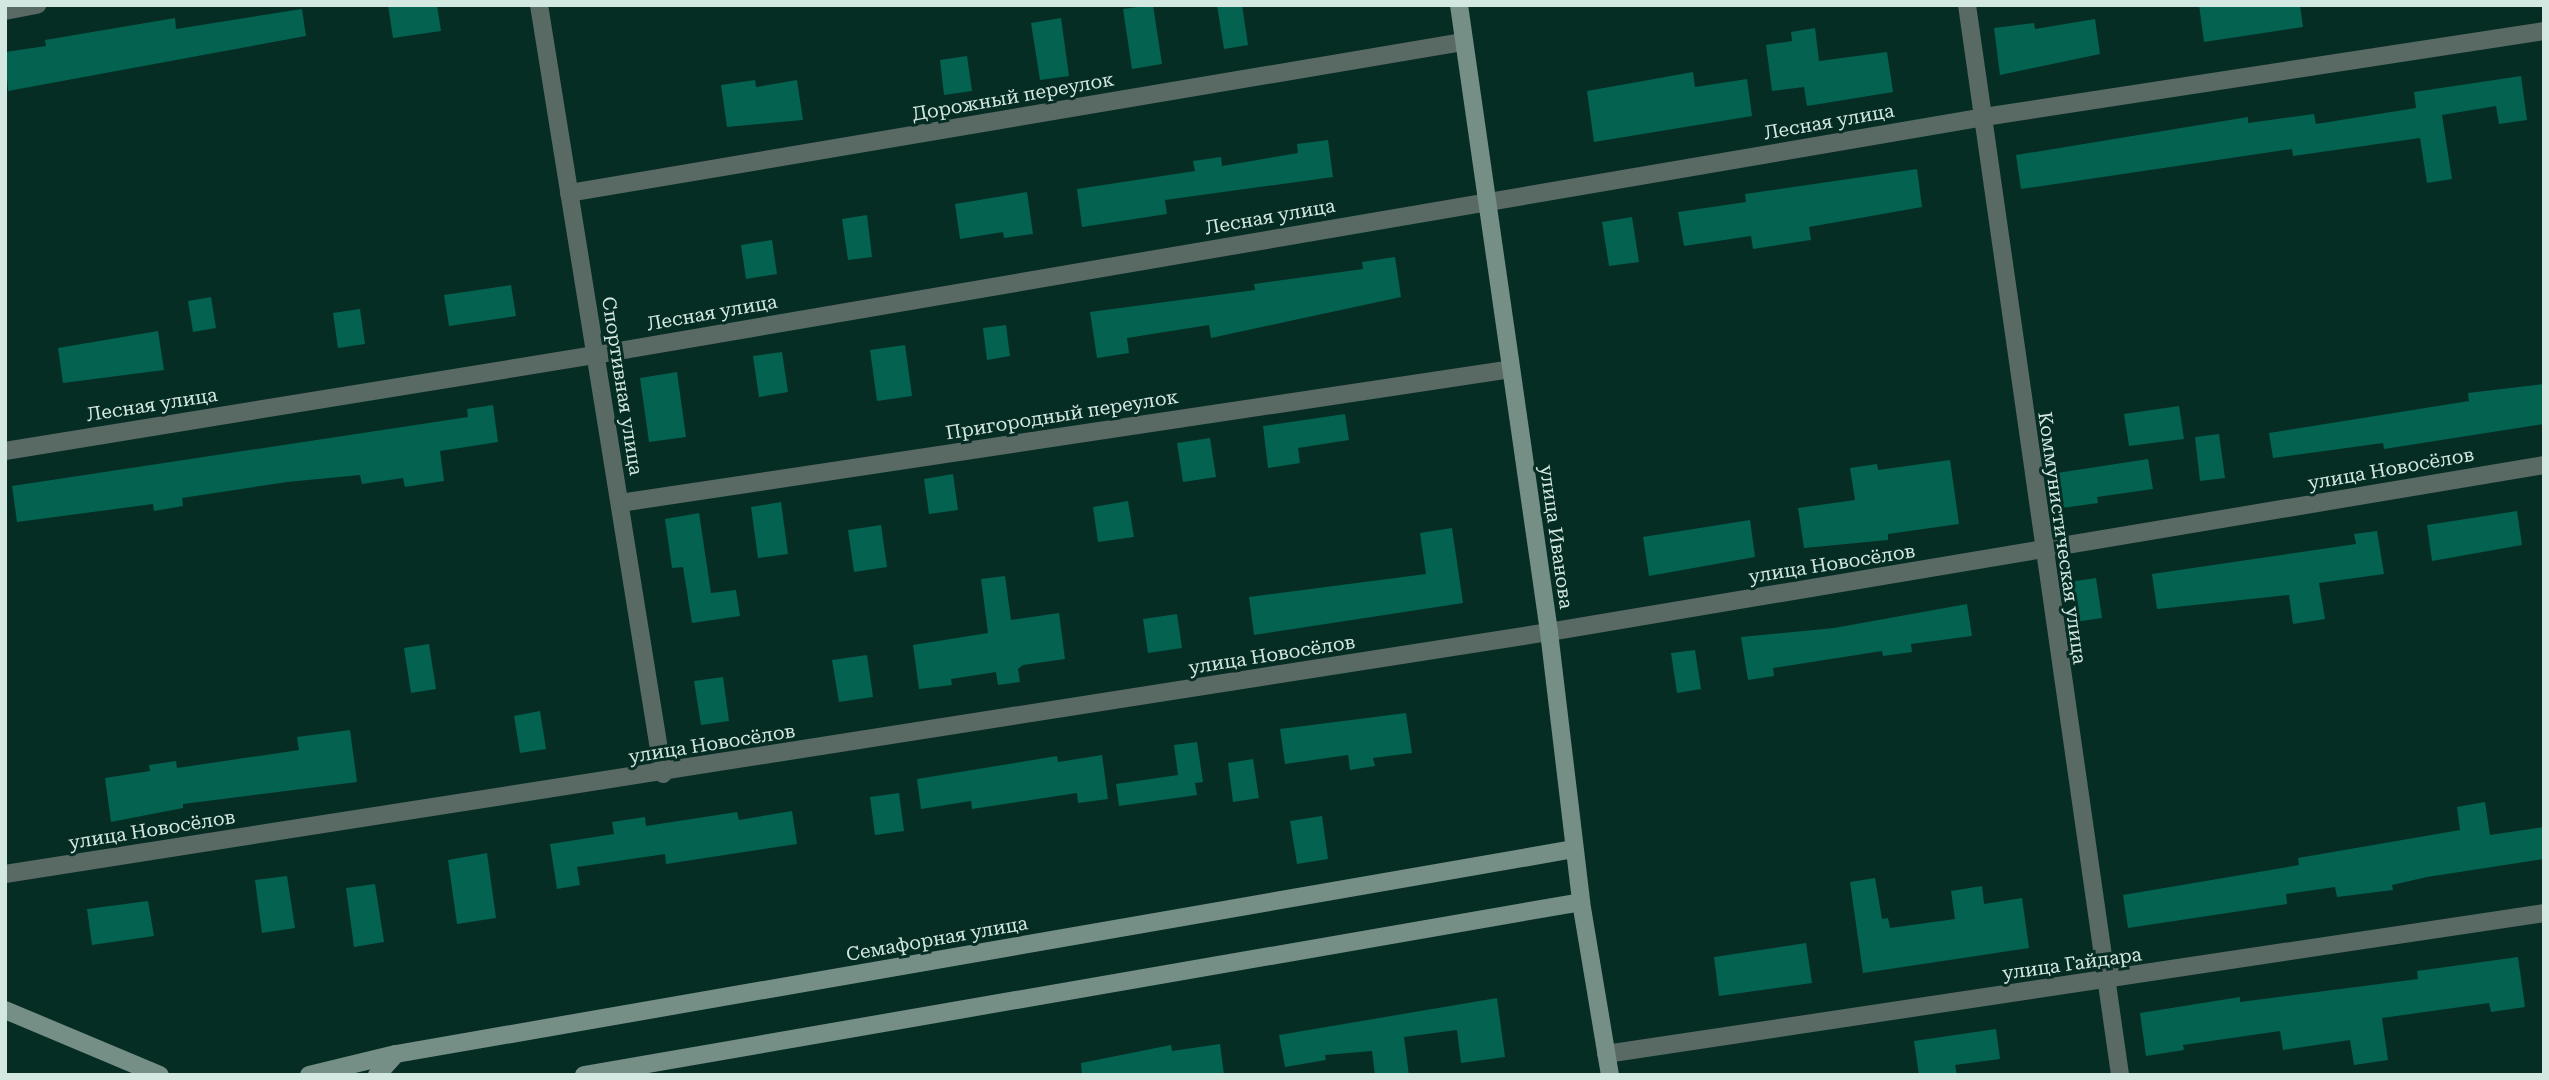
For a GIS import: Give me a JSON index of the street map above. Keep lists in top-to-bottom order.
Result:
{
  "streets": {
    "street": [
      "Дорожный переулок",
      "Лесная улица",
      "Спортивная улица",
      "Пригородный переулок",
      "улица Новосёлов",
      "улица Иванова",
      "Коммунистическая улица",
      "Семафорная улица",
      "улица Гайдара"
    ]
  },
  "crossings": [
    ["Дорожный переулок", "Спортивная улица"],
    ["Дорожный переулок", "улица Иванова"],
    ["Лесная улица", "Спортивная улица"],
    ["Лесная улица", "улица Иванова"],
    ["Лесная улица", "Коммунистическая улица"],
    ["Спортивная улица", "Пригородный переулок"],
    ["Спортивная улица", "улица Новосёлов"],
    ["Пригородный переулок", "улица Иванова"],
    ["улица Новосёлов", "улица Иванова"],
    ["улица Новосёлов", "Коммунистическая улица"],
    ["улица Иванова", "Семафорная улица"],
    ["улица Иванова", "улица Гайдара"],
    ["Коммунистическая улица", "улица Гайдара"]
  ]
}
